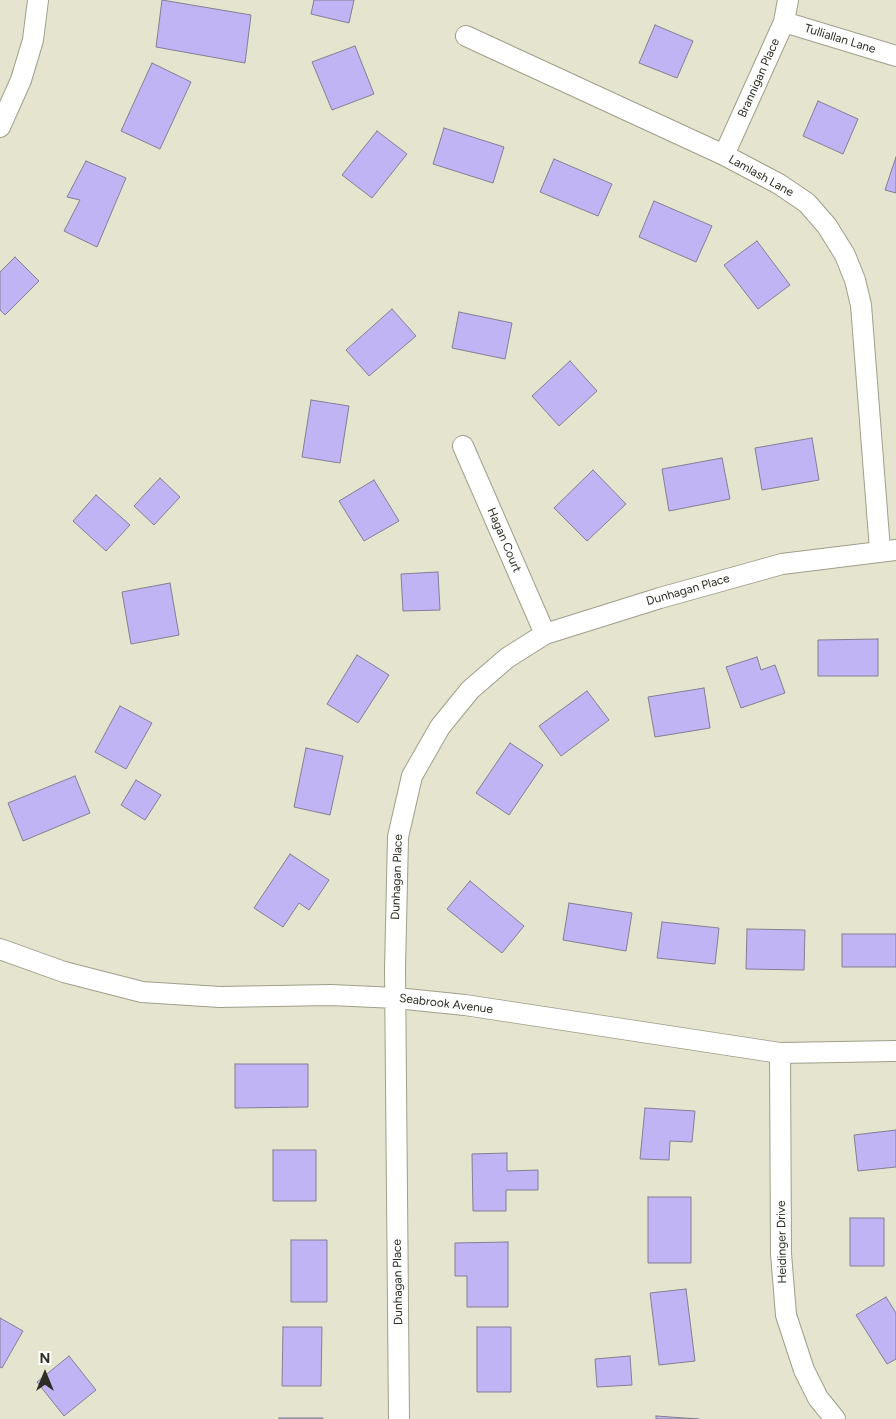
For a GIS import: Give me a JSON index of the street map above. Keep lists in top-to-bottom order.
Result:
{
  "streets": {
    "street": [
      "Tulliallan Lane",
      "Brannigan Place",
      "Lamlash Lane",
      "Hagan Court",
      "Dunhagan Place",
      "Seabrook Avenue",
      "Heidinger Drive"
    ]
  },
  "crossings": [
    ["Tulliallan Lane", "Brannigan Place"],
    ["Brannigan Place", "Lamlash Lane"],
    ["Lamlash Lane", "Dunhagan Place"],
    ["Hagan Court", "Dunhagan Place"],
    ["Dunhagan Place", "Seabrook Avenue"],
    ["Seabrook Avenue", "Heidinger Drive"]
  ],
  "north": "top"
}
